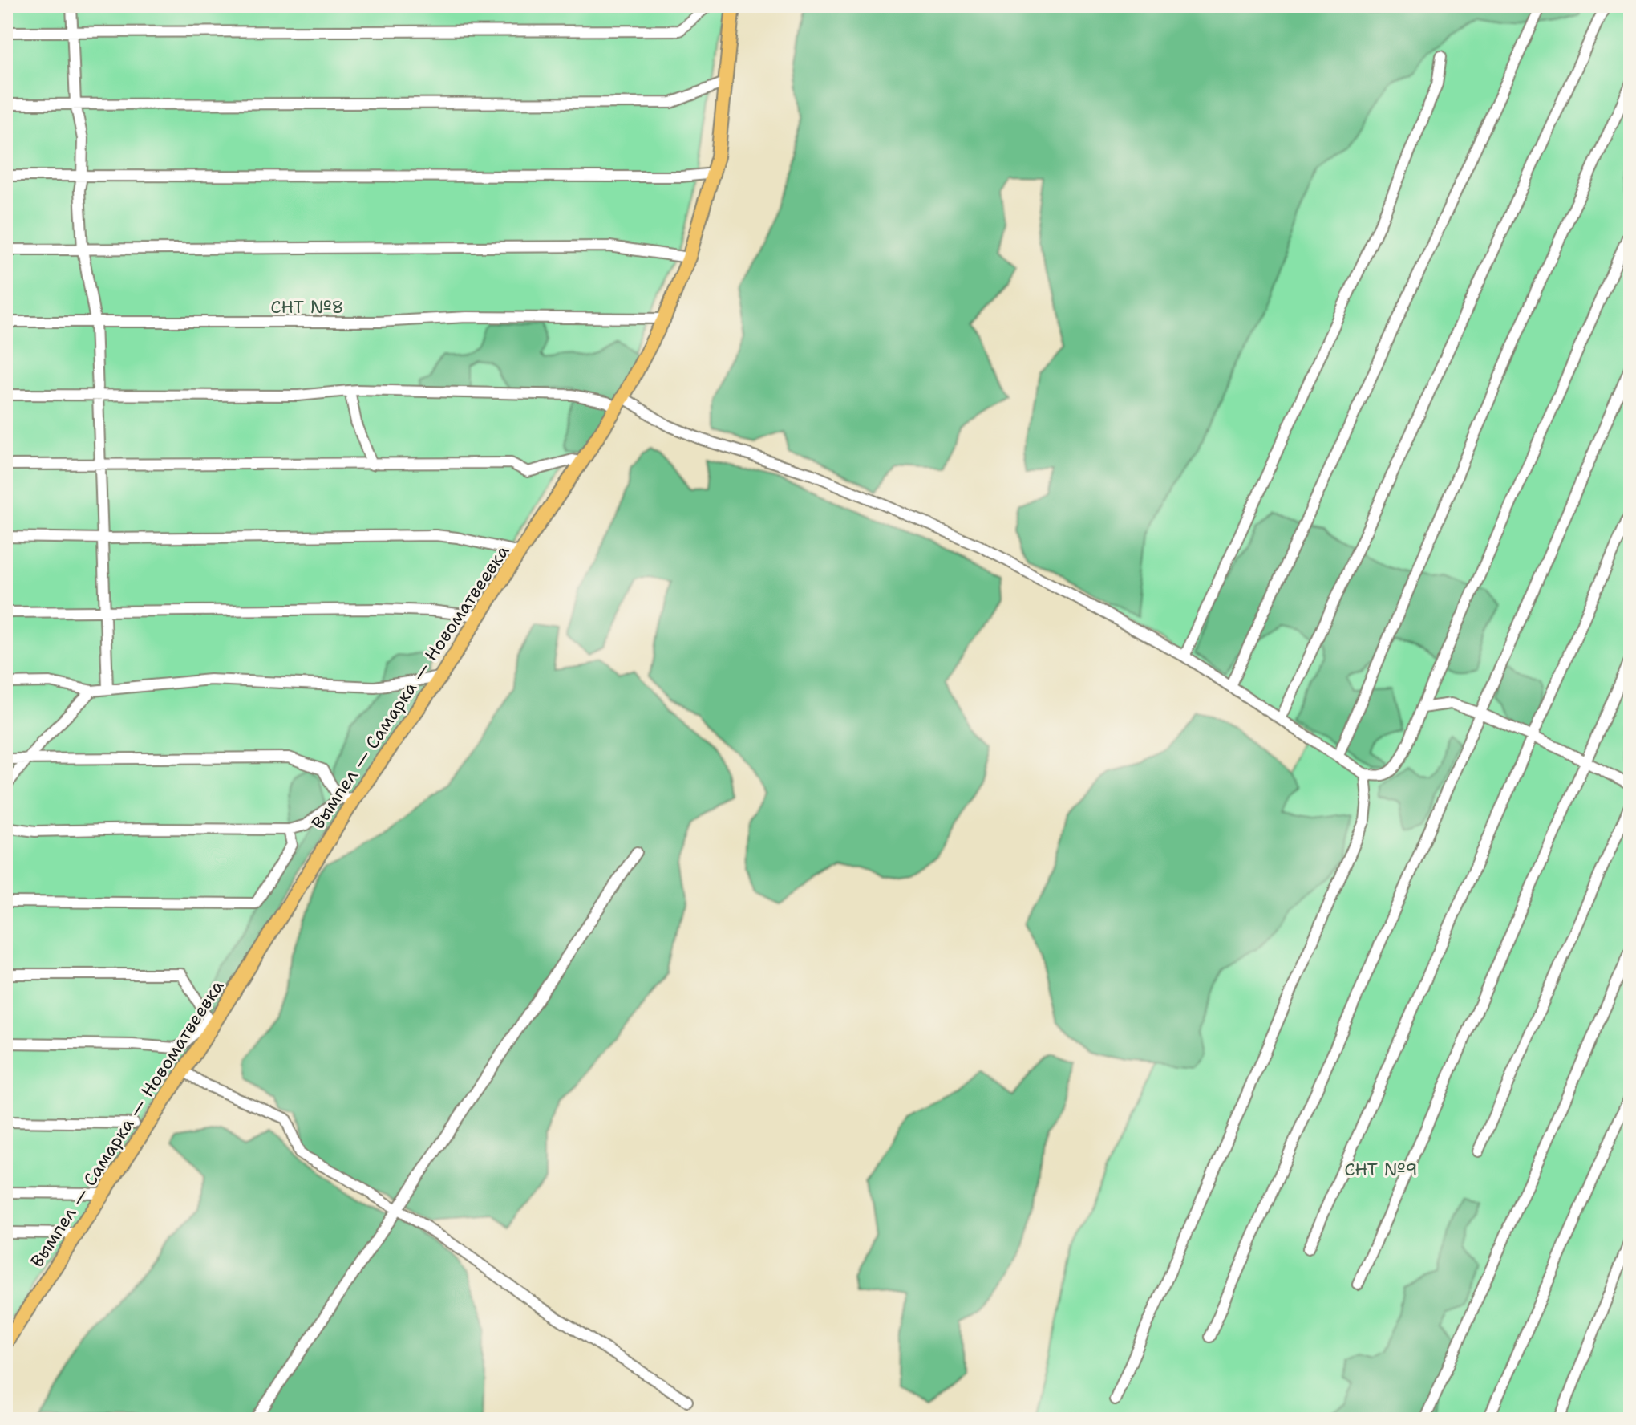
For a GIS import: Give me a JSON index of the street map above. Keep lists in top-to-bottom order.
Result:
{
  "streets": {
    "main road": ["Вымпел — Самарка — Новоматвеевка"]
  },
  "parks": ["СНТ №8", "СНТ №9"]
}
